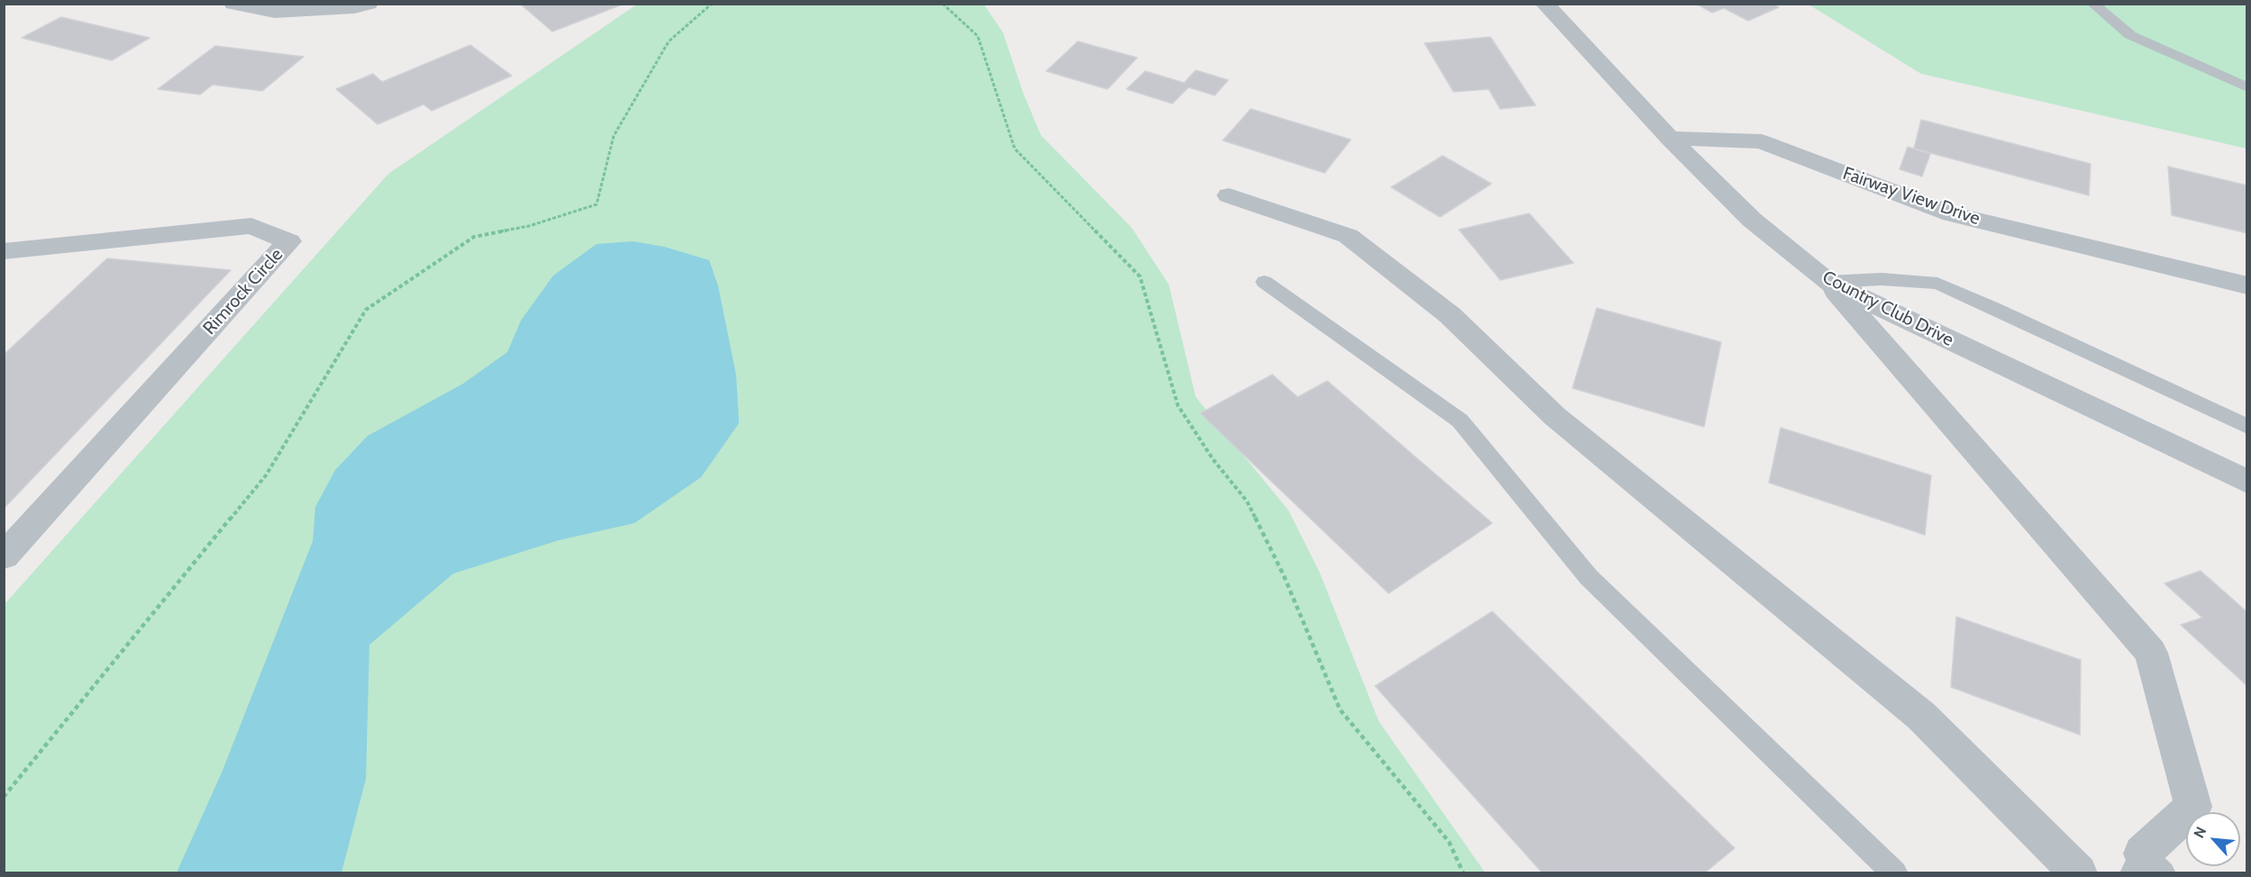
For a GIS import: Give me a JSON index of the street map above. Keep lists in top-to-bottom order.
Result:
{
  "streets": {
    "street": ["Fairway View Drive", "Rimrock Circle", "Country Club Drive"]
  },
  "crossings": [
    ["Fairway View Drive", "Country Club Drive"]
  ],
  "north": "top left"
}
